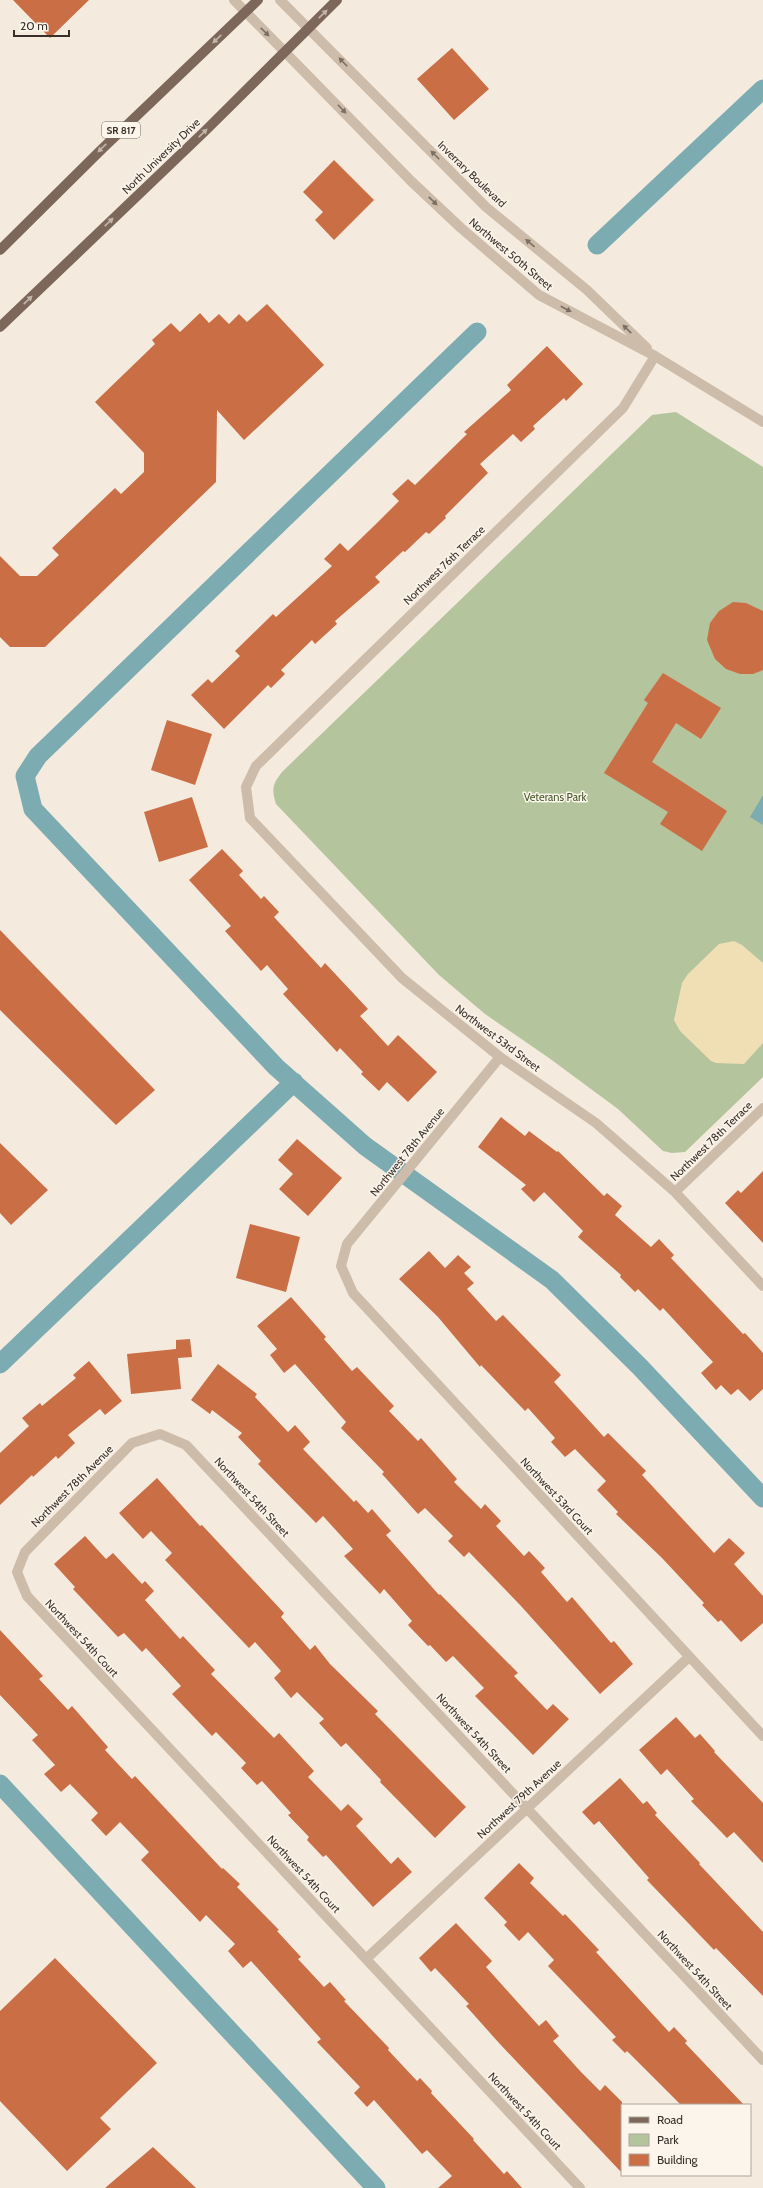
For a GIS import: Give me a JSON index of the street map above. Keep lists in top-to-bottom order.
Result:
{
  "streets": {
    "main road": ["SR 817", "North University Drive"],
    "street": [
      "Inverrary Boulevard",
      "Northwest 50th Street",
      "Northwest 76th Terrace",
      "Northwest 53rd Street",
      "Northwest 78th Terrace",
      "Northwest 78th Avenue",
      "Northwest 53rd Court",
      "Northwest 54th Street",
      "Northwest 54th Court",
      "Northwest 79th Avenue"
    ]
  },
  "crossings": [
    ["North University Drive", "Inverrary Boulevard"],
    ["North University Drive", "Northwest 50th Street"],
    ["Inverrary Boulevard", "Northwest 50th Street"],
    ["Inverrary Boulevard", "Northwest 76th Terrace"],
    ["Northwest 50th Street", "Northwest 76th Terrace"],
    ["Northwest 76th Terrace", "Northwest 53rd Street"],
    ["Northwest 53rd Street", "Northwest 78th Terrace"],
    ["Northwest 53rd Street", "Northwest 78th Avenue"],
    ["Northwest 78th Avenue", "Northwest 53rd Court"],
    ["Northwest 78th Avenue", "Northwest 54th Street"],
    ["Northwest 78th Avenue", "Northwest 54th Court"],
    ["Northwest 53rd Court", "Northwest 79th Avenue"],
    ["Northwest 54th Street", "Northwest 79th Avenue"],
    ["Northwest 54th Court", "Northwest 79th Avenue"]
  ],
  "one_way": ["Inverrary Boulevard", "Northwest 50th Street"],
  "parks": ["Veterans Park"],
  "legend": ["Road", "Park", "Building"],
  "scale_bar": "20 m"
}
